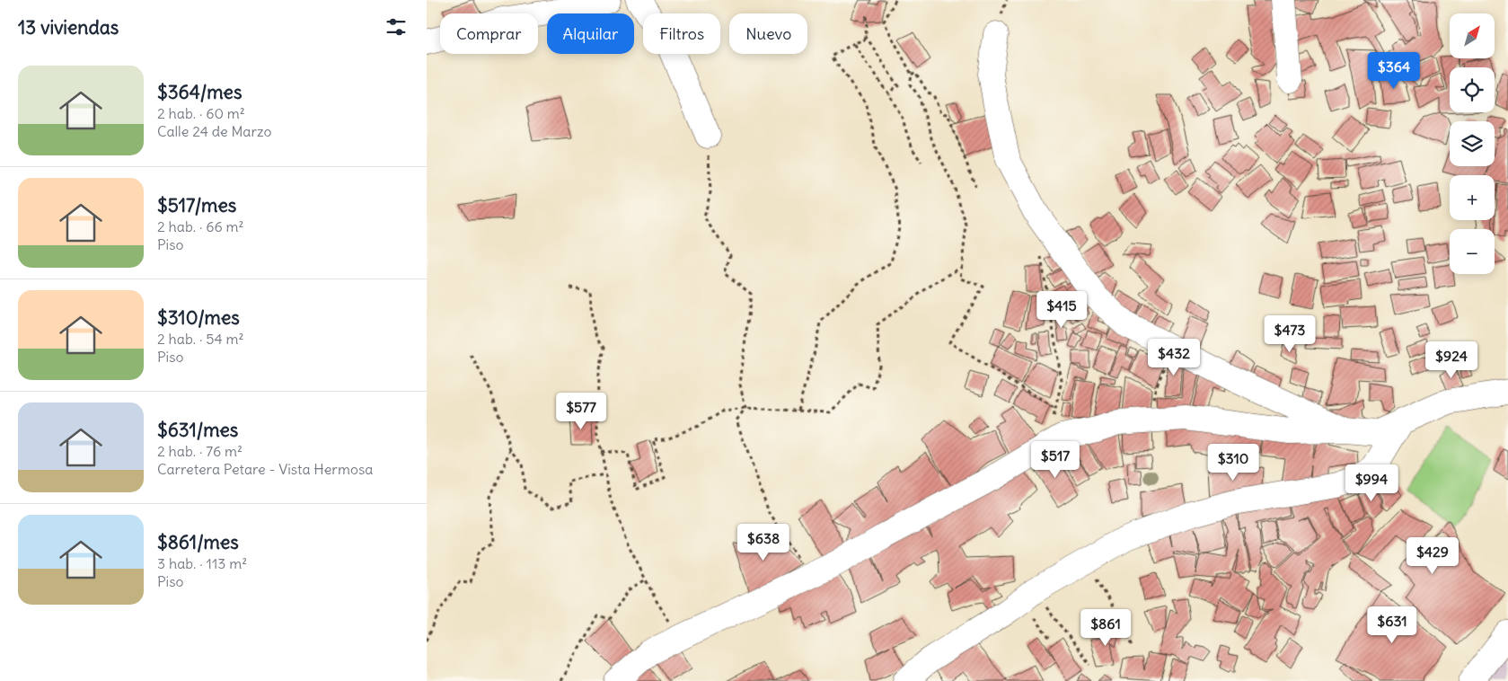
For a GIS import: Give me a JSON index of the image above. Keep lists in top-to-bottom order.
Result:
{
  "north": "top right",
  "page": {
    "heading": "13 viviendas",
    "map_buttons": ["+", "−"],
    "chip": [
      "Comprar",
      "Alquilar",
      "Filtros",
      "Nuevo"
    ],
    "price": [
      "$364",
      "$415",
      "$473",
      "$432",
      "$924",
      "$577",
      "$517",
      "$310",
      "$994",
      "$638",
      "$429",
      "$631",
      "$861"
    ],
    "list": [
      {
        "name": "$364/mes",
        "note": "2 hab. · 60 m² · Calle 24 de Marzo"
      },
      {
        "name": "$517/mes",
        "note": "2 hab. · 66 m² · Piso"
      },
      {
        "name": "$310/mes",
        "note": "2 hab. · 54 m² · Piso"
      },
      {
        "name": "$631/mes",
        "note": "2 hab. · 76 m² · Carretera Petare - Vista Hermosa"
      },
      {
        "name": "$861/mes",
        "note": "3 hab. · 113 m² · Piso"
      }
    ]
  }
}
